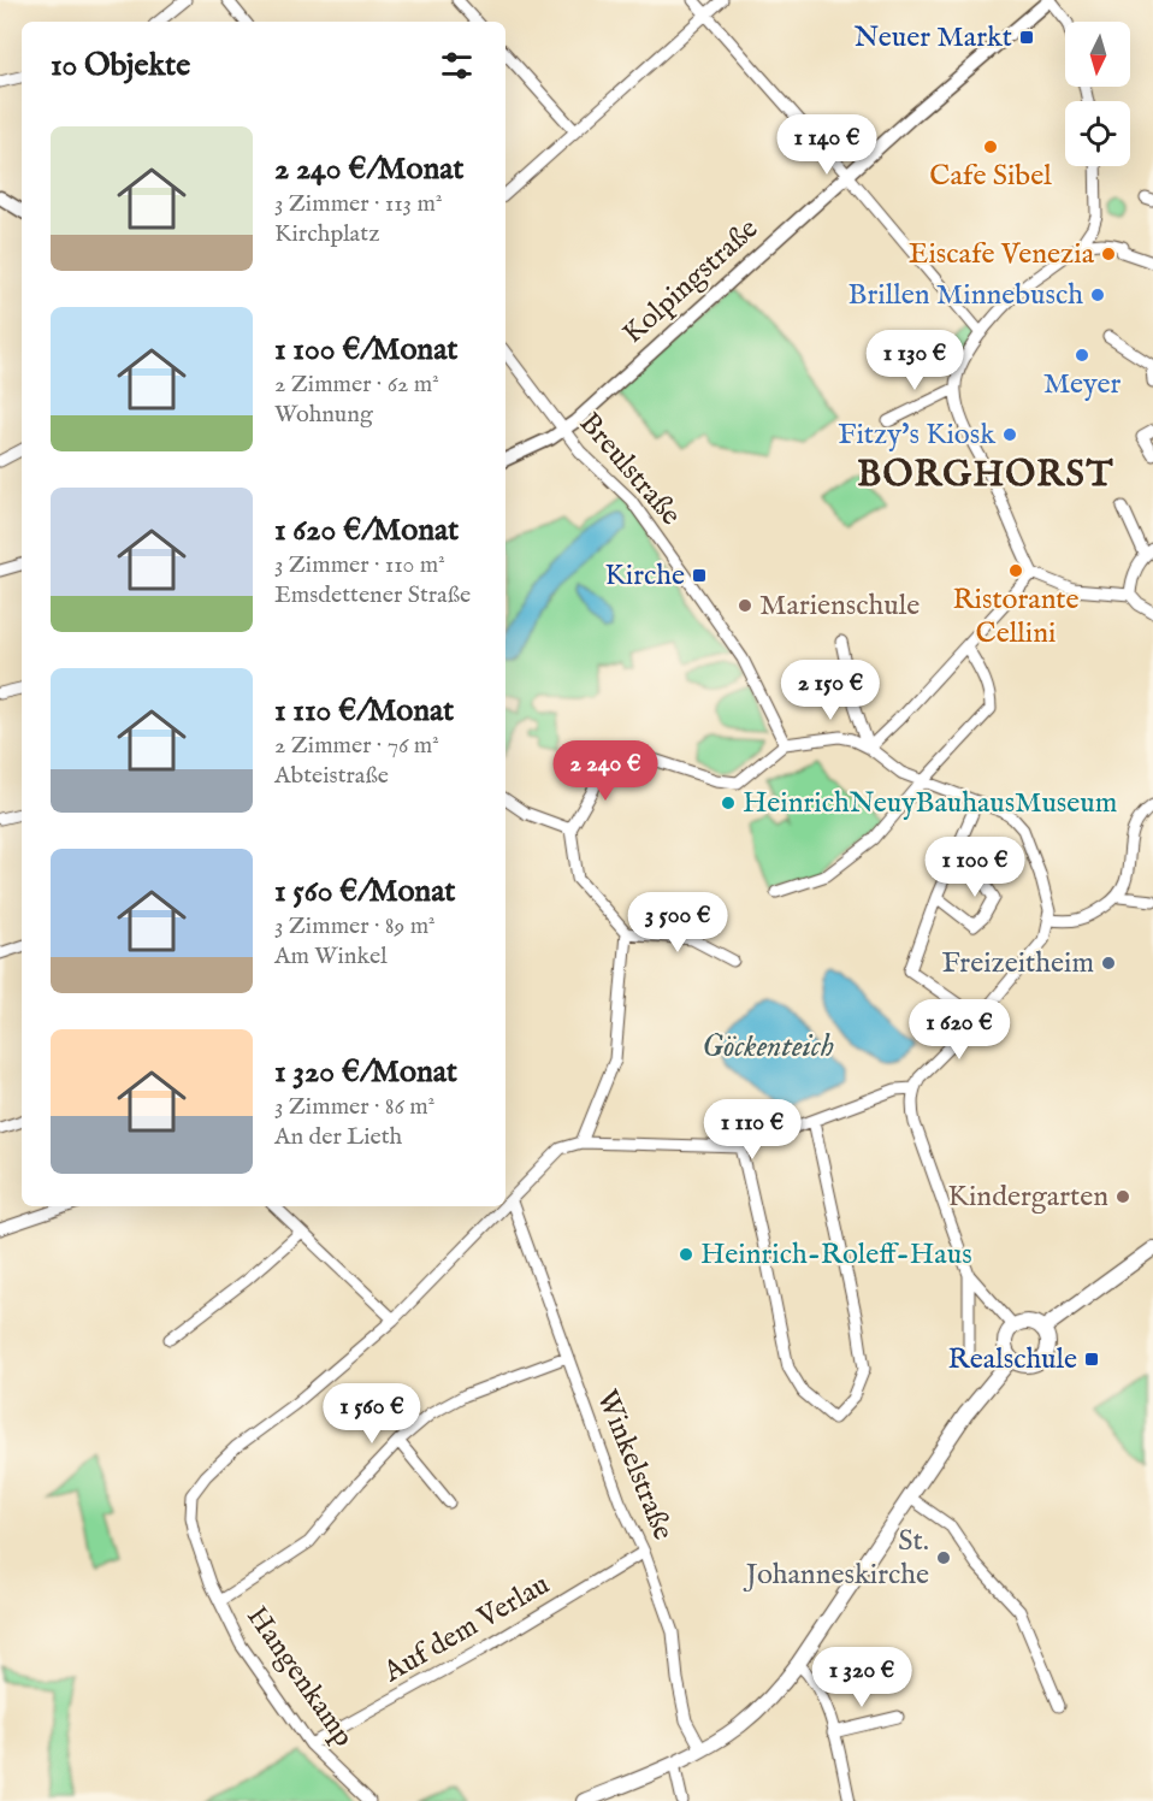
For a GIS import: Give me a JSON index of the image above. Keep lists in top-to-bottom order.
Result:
{
  "streets": {
    "street": [
      "Kolpingstraße",
      "Breulstraße",
      "Winkelstraße",
      "Auf dem Verlau",
      "Hangenkamp"
    ]
  },
  "crossings": [
    ["Kolpingstraße", "Breulstraße"],
    ["Winkelstraße", "Auf dem Verlau"],
    ["Winkelstraße", "Hangenkamp"],
    ["Auf dem Verlau", "Hangenkamp"]
  ],
  "districts": ["BORGHORST"],
  "water": ["Göckenteich"],
  "places": {
    "transit": ["Neuer Markt", "Kirche", "Realschule"],
    "other": [
      "Cafe Sibel",
      "Eiscafe Venezia",
      "Brillen Minnebusch",
      "Meyer",
      "Fitzy's Kiosk",
      "Ristorante Cellini",
      "Marienschule",
      "HeinrichNeuyBauhausMuseum",
      "Freizeitheim",
      "Kindergarten",
      "Heinrich-Roleff-Haus",
      "St. Johanneskirche"
    ]
  },
  "north": "bottom",
  "page": {
    "heading": "10 Objekte",
    "list": [
      {
        "name": "2 240 €/Monat",
        "note": "3 Zimmer · 113 m² · Kirchplatz"
      },
      {
        "name": "1 100 €/Monat",
        "note": "2 Zimmer · 62 m² · Wohnung"
      },
      {
        "name": "1 620 €/Monat",
        "note": "3 Zimmer · 110 m² · Emsdettener Straße"
      },
      {
        "name": "1 110 €/Monat",
        "note": "2 Zimmer · 76 m² · Abteistraße"
      },
      {
        "name": "1 560 €/Monat",
        "note": "3 Zimmer · 89 m² · Am Winkel"
      },
      {
        "name": "1 320 €/Monat",
        "note": "3 Zimmer · 86 m² · An der Lieth"
      }
    ],
    "price": [
      "1 140 €",
      "1 130 €",
      "2 150 €",
      "2 240 €",
      "1 100 €",
      "3 500 €",
      "1 620 €",
      "1 110 €",
      "1 560 €",
      "1 320 €"
    ]
  }
}
